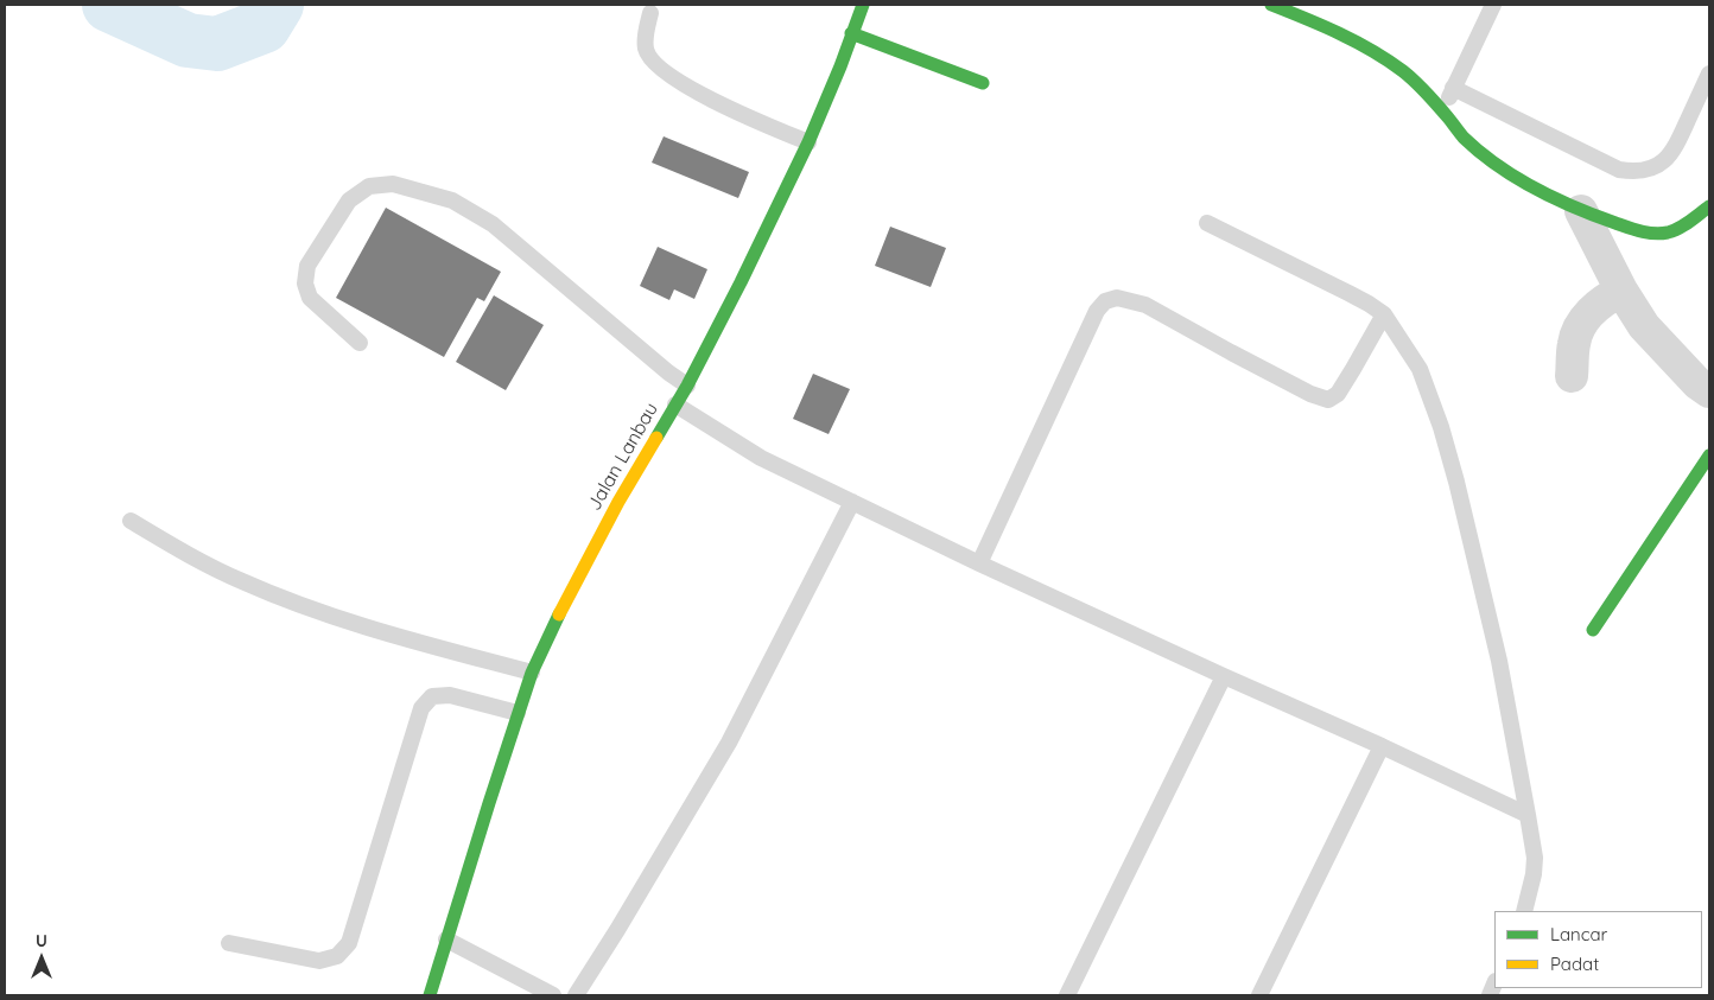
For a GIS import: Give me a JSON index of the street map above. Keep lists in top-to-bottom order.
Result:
{
  "streets": {
    "street": ["Jalan Lanbau"]
  },
  "legend": ["Lancar", "Padat"],
  "north": "top"
}
